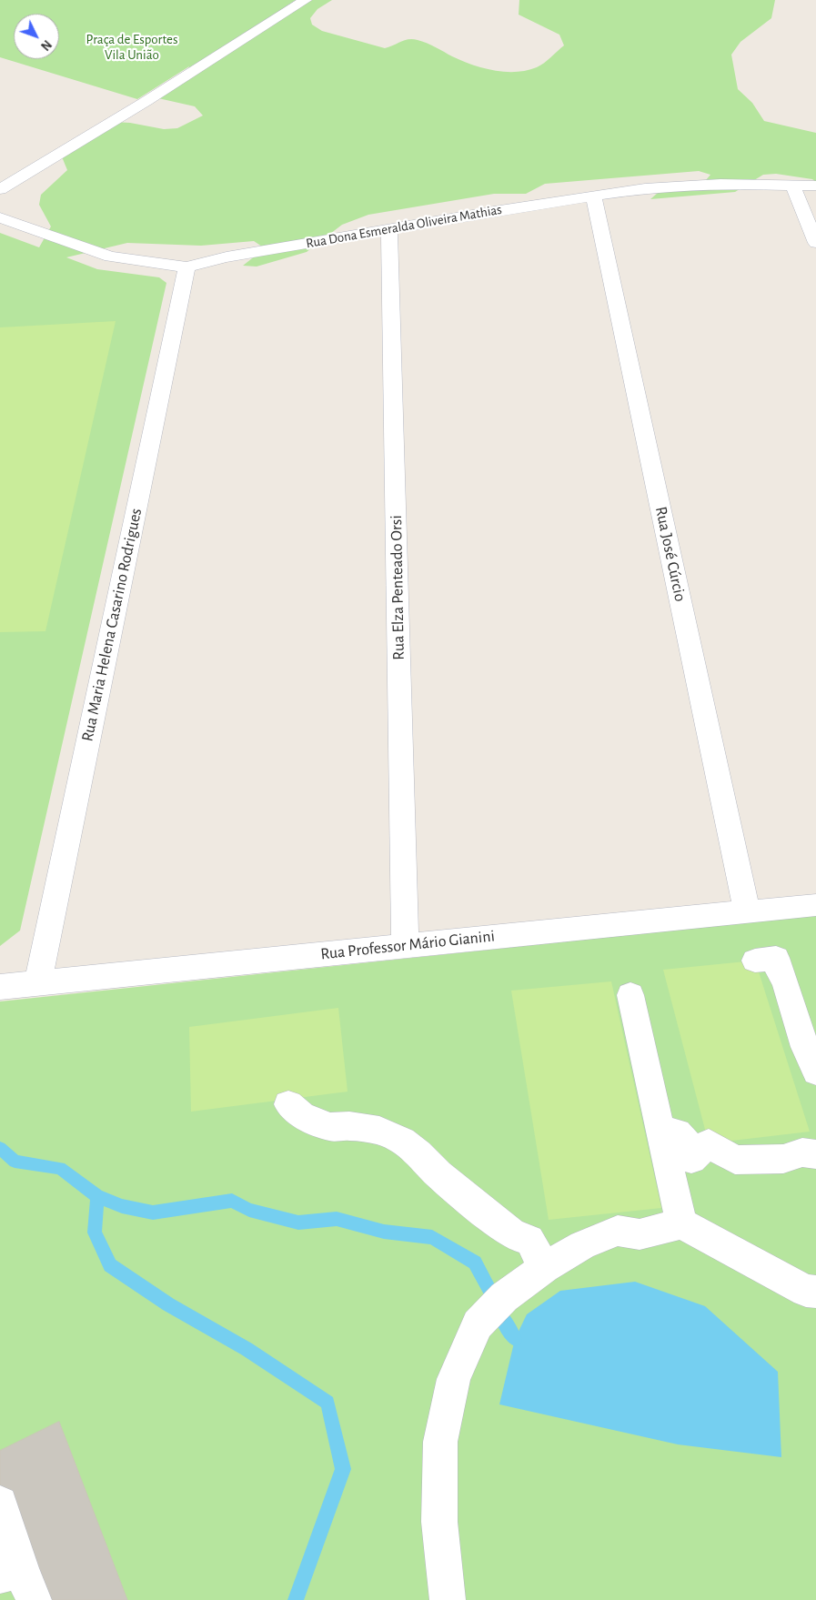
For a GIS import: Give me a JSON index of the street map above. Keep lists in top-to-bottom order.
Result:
{
  "streets": {
    "street": [
      "Rua Dona Esmeralda Oliveira Mathias",
      "Rua José Cúrcio",
      "Rua Elza Penteado Orsi",
      "Rua Maria Helena Casarino Rodrigues",
      "Rua Professor Mário Gianini"
    ]
  },
  "crossings": [
    ["Rua Dona Esmeralda Oliveira Mathias", "Rua José Cúrcio"],
    ["Rua Dona Esmeralda Oliveira Mathias", "Rua Elza Penteado Orsi"],
    ["Rua Dona Esmeralda Oliveira Mathias", "Rua Maria Helena Casarino Rodrigues"],
    ["Rua José Cúrcio", "Rua Professor Mário Gianini"],
    ["Rua Elza Penteado Orsi", "Rua Professor Mário Gianini"],
    ["Rua Maria Helena Casarino Rodrigues", "Rua Professor Mário Gianini"]
  ],
  "parks": ["Praça de Esportes Vila União"],
  "north": "bottom right"
}
